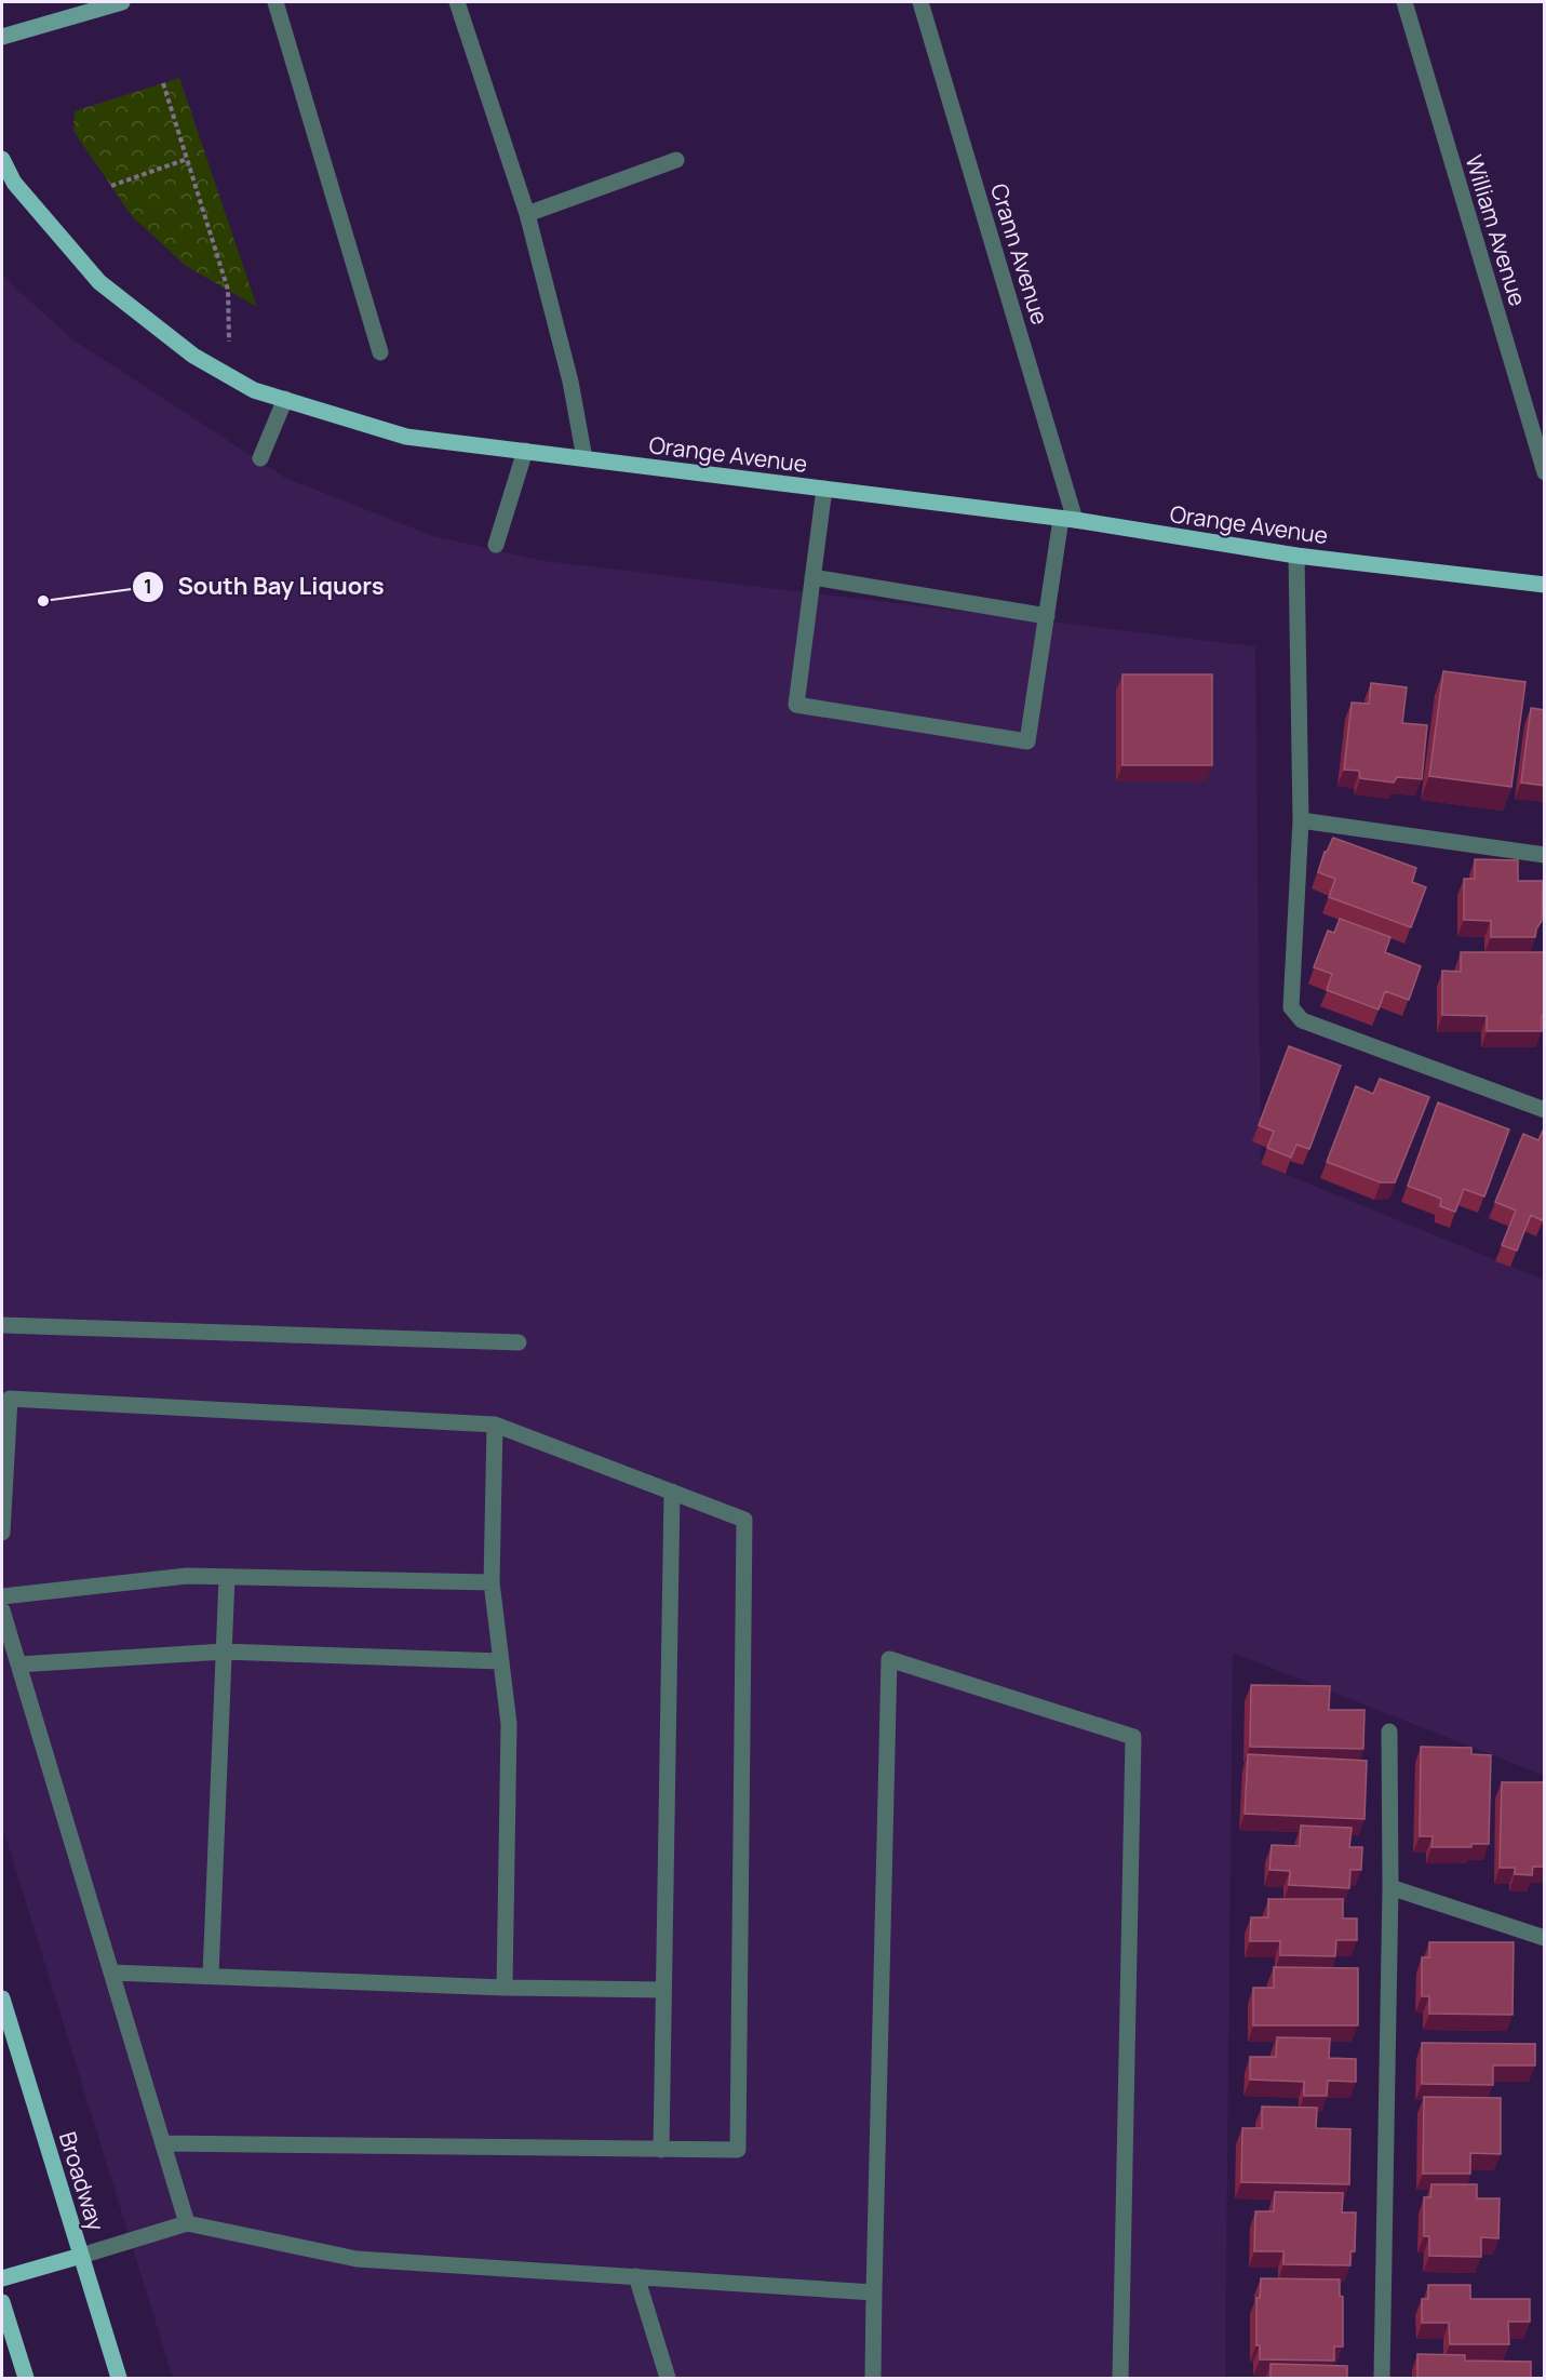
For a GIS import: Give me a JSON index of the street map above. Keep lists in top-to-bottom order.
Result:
{
  "streets": {
    "main road": ["Orange Avenue", "Broadway"],
    "street": ["William Avenue", "Crann Avenue"]
  },
  "crossings": [
    ["Crann Avenue", "Orange Avenue"]
  ],
  "places": ["South Bay Liquors"]
}
